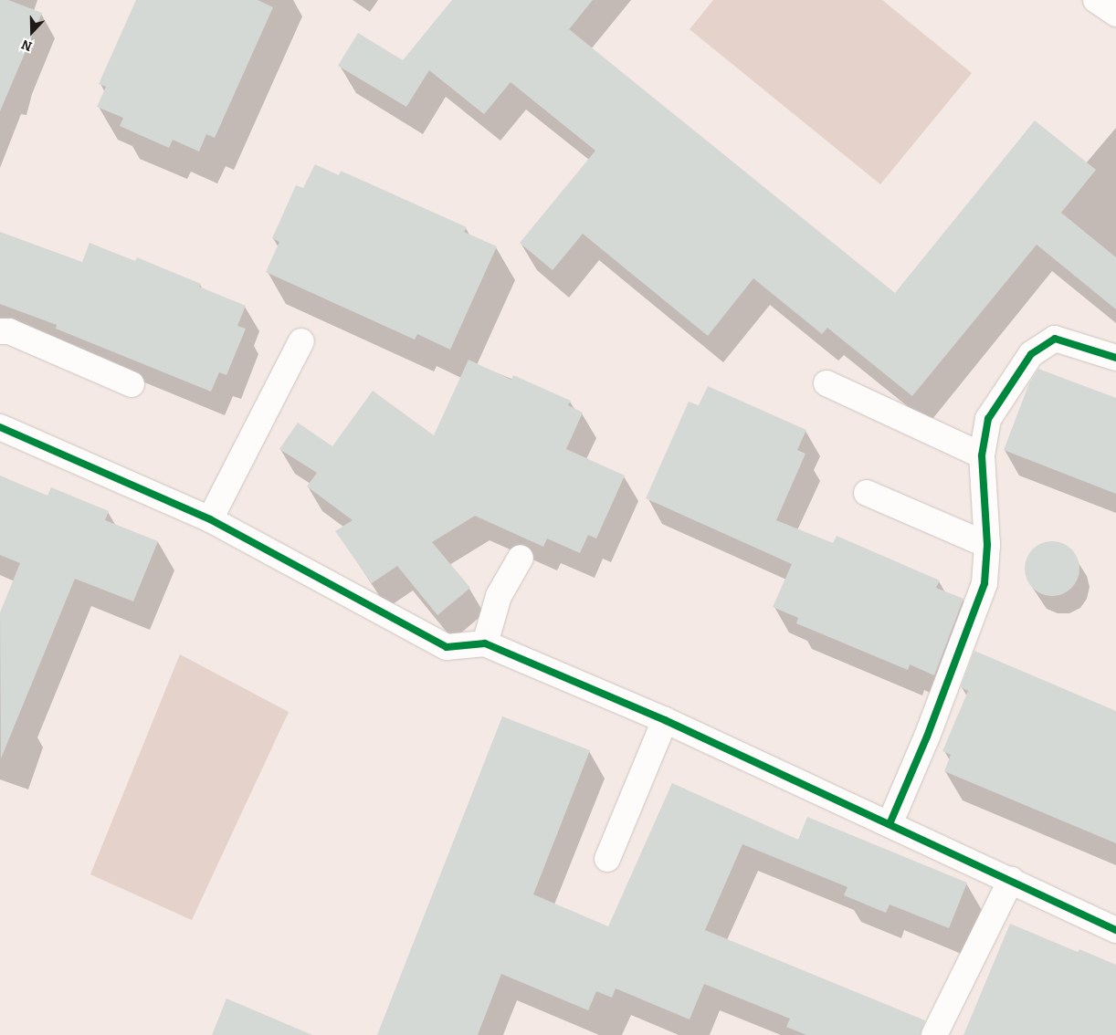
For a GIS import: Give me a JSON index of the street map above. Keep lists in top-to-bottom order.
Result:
{
  "north": "bottom"
}
